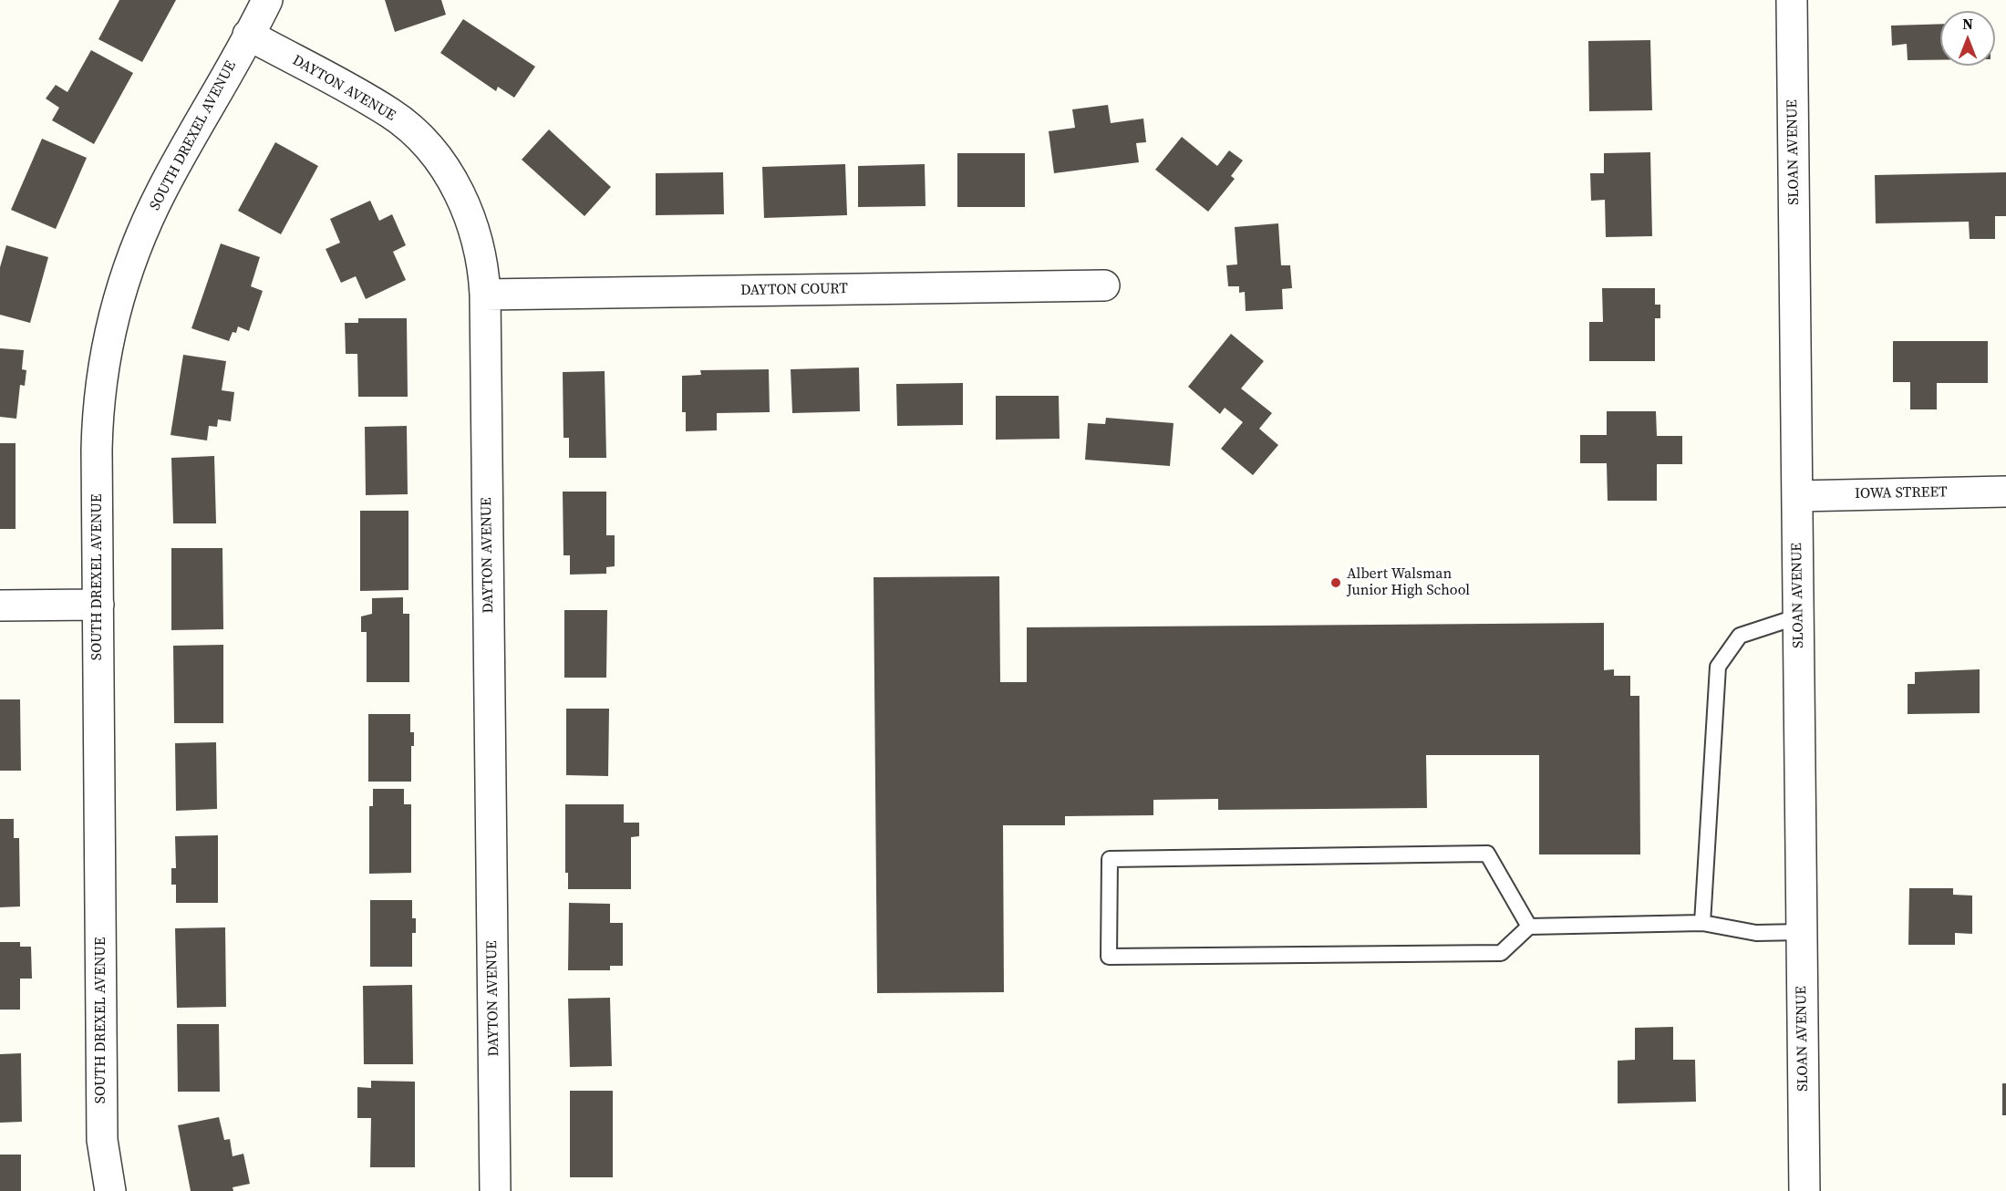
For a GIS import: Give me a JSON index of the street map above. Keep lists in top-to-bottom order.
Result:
{
  "streets": {
    "street": [
      "DAYTON AVENUE",
      "SOUTH DREXEL AVENUE",
      "SLOAN AVENUE",
      "DAYTON COURT",
      "IOWA STREET"
    ]
  },
  "crossings": [
    ["DAYTON AVENUE", "SOUTH DREXEL AVENUE"],
    ["DAYTON AVENUE", "DAYTON COURT"],
    ["SLOAN AVENUE", "IOWA STREET"]
  ],
  "places": ["Albert Walsman Junior High School"],
  "north": "top"
}
